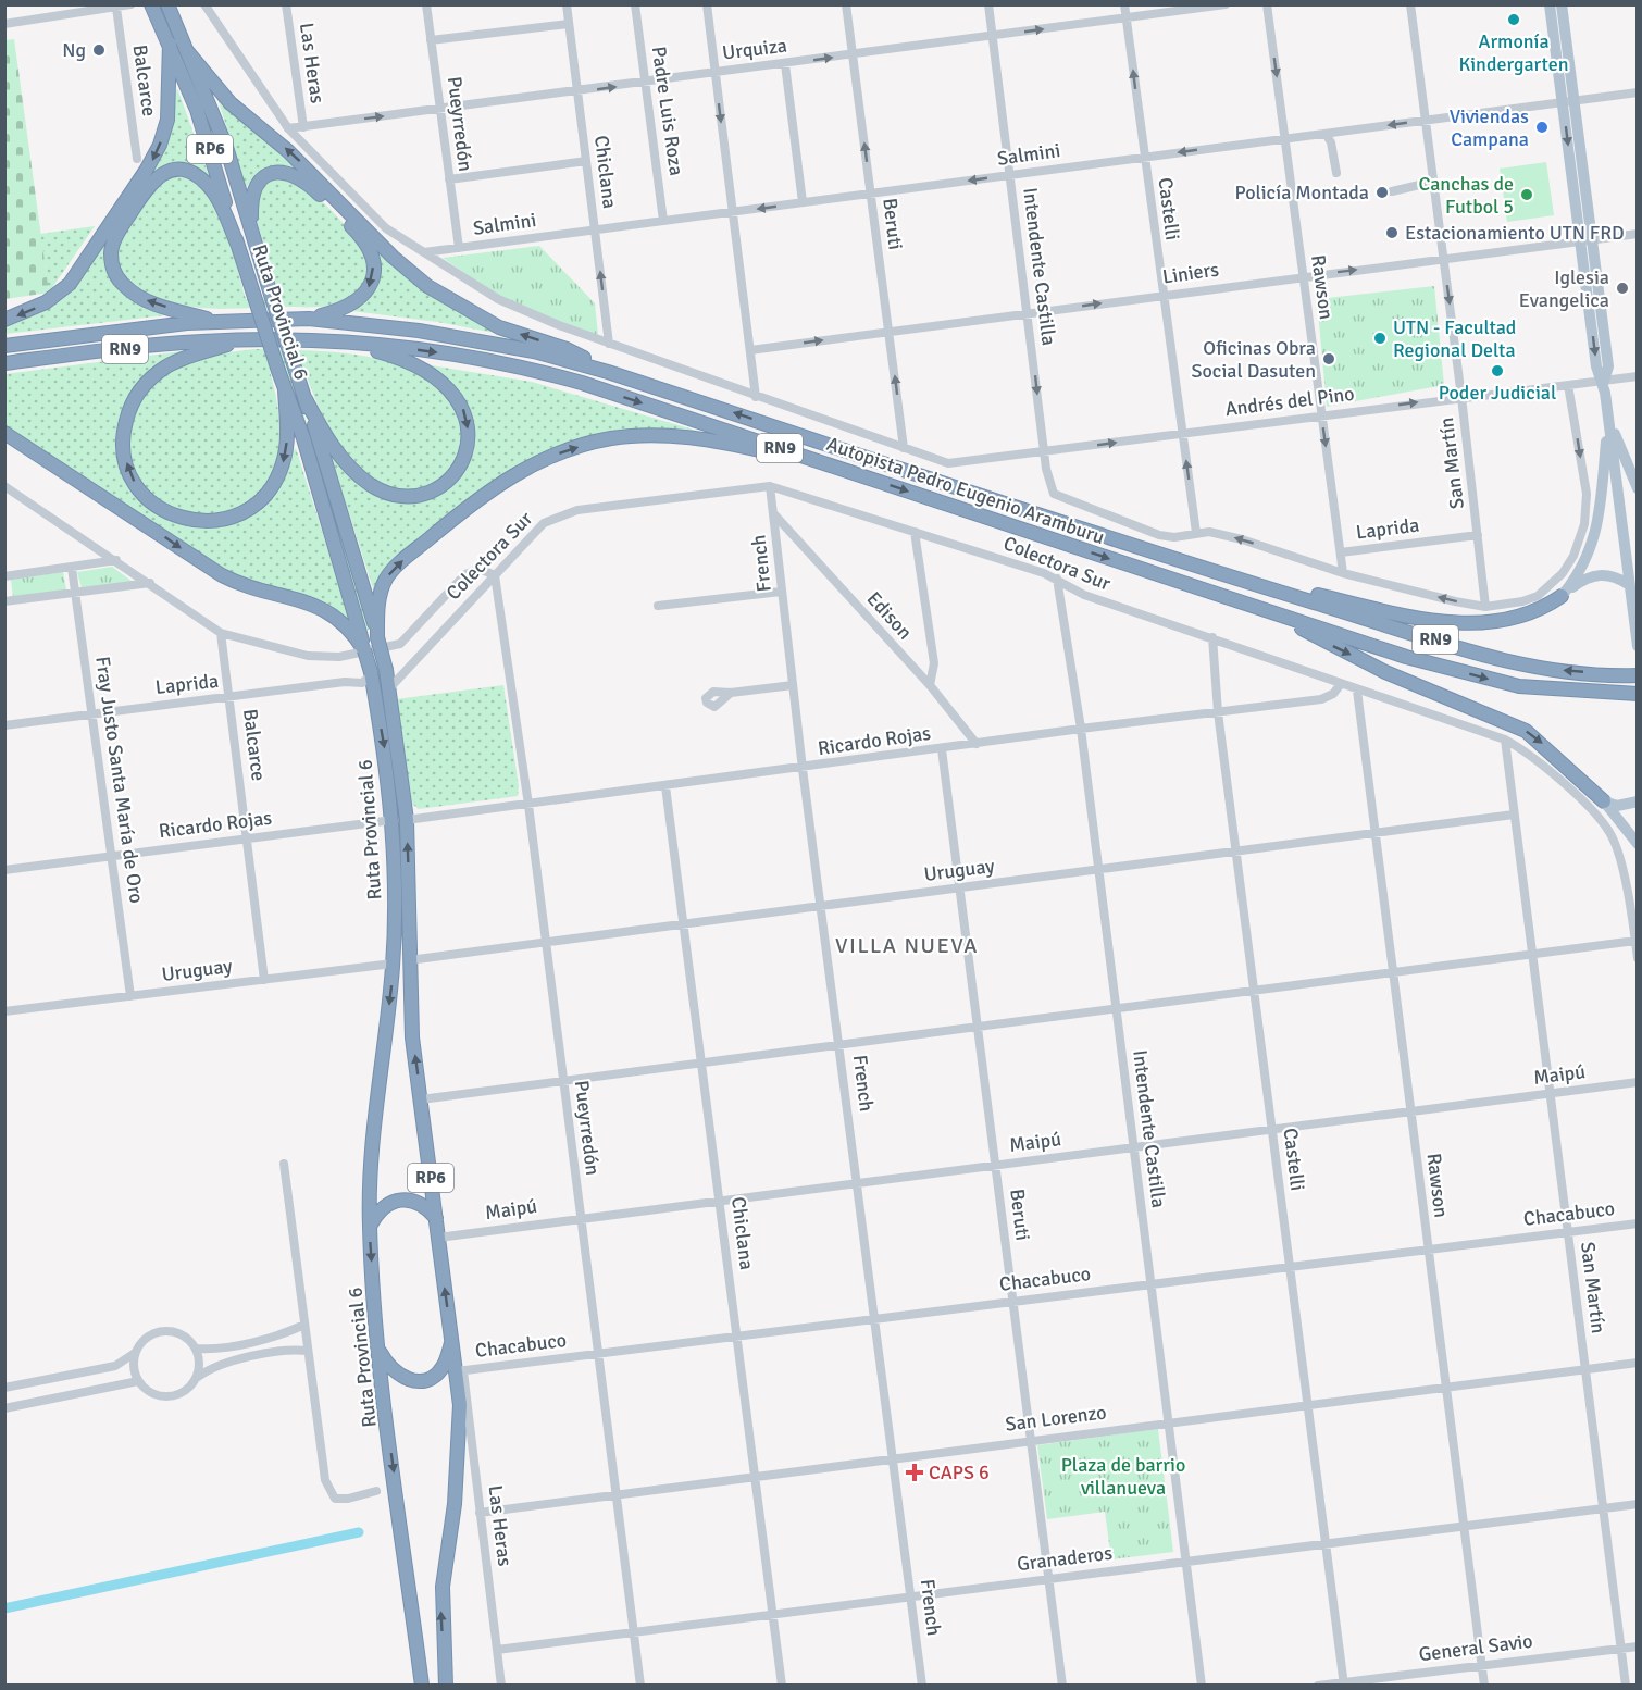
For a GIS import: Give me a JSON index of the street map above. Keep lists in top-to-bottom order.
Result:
{
  "streets": {
    "highway": [
      "RP6",
      "Ruta Provincial 6",
      "RN9",
      "Autopista Pedro Eugenio Aramburu"
    ],
    "street": [
      "Urquiza",
      "Las Heras",
      "Balcarce",
      "Padre Luis Roza",
      "Pueyrredón",
      "Salmini",
      "Chiclana",
      "Castelli",
      "Beruti",
      "Intendente Castilla",
      "Liniers",
      "Rawson",
      "Andrés del Pino",
      "San Martín",
      "Laprida",
      "Colectora Sur",
      "French",
      "Edison",
      "Ricardo Rojas",
      "Fray Justo Santa María de Oro",
      "Uruguay",
      "Maipú",
      "Chacabuco",
      "San Lorenzo",
      "Granaderos",
      "General Savio"
    ]
  },
  "crossings": [
    ["Urquiza", "Las Heras"],
    ["Urquiza", "Padre Luis Roza"],
    ["Urquiza", "Pueyrredón"],
    ["Urquiza", "Chiclana"],
    ["Urquiza", "Castelli"],
    ["Urquiza", "Beruti"],
    ["Urquiza", "Intendente Castilla"],
    ["Las Heras", "Ruta Provincial 6"],
    ["Las Heras", "Chacabuco"],
    ["Las Heras", "San Lorenzo"],
    ["Las Heras", "Granaderos"],
    ["Balcarce", "Laprida"],
    ["Balcarce", "Ricardo Rojas"],
    ["Balcarce", "Uruguay"],
    ["Padre Luis Roza", "Salmini"],
    ["Pueyrredón", "Salmini"],
    ["Pueyrredón", "Colectora Sur"],
    ["Pueyrredón", "Ricardo Rojas"],
    ["Pueyrredón", "Uruguay"],
    ["Pueyrredón", "Maipú"],
    ["Pueyrredón", "Chacabuco"],
    ["Pueyrredón", "San Lorenzo"],
    ["Pueyrredón", "Granaderos"],
    ["Salmini", "Chiclana"],
    ["Salmini", "Castelli"],
    ["Salmini", "Beruti"],
    ["Salmini", "Intendente Castilla"],
    ["Salmini", "Rawson"],
    ["Salmini", "San Martín"],
    ["Chiclana", "Ricardo Rojas"],
    ["Chiclana", "Uruguay"],
    ["Chiclana", "Maipú"],
    ["Chiclana", "Chacabuco"],
    ["Chiclana", "San Lorenzo"],
    ["Chiclana", "Granaderos"],
    ["Castelli", "Intendente Castilla"],
    ["Castelli", "Liniers"],
    ["Castelli", "Andrés del Pino"],
    ["Castelli", "Colectora Sur"],
    ["Castelli", "Ricardo Rojas"],
    ["Castelli", "Uruguay"],
    ["Castelli", "Maipú"],
    ["Castelli", "Chacabuco"],
    ["Castelli", "San Lorenzo"],
    ["Castelli", "Granaderos"],
    ["Castelli", "General Savio"],
    ["Beruti", "Liniers"],
    ["Beruti", "Andrés del Pino"],
    ["Beruti", "Ricardo Rojas"],
    ["Beruti", "Uruguay"],
    ["Beruti", "Maipú"],
    ["Beruti", "Chacabuco"],
    ["Beruti", "San Lorenzo"],
    ["Beruti", "Granaderos"],
    ["Intendente Castilla", "Liniers"],
    ["Intendente Castilla", "Andrés del Pino"],
    ["Intendente Castilla", "Colectora Sur"],
    ["Intendente Castilla", "Ricardo Rojas"],
    ["Intendente Castilla", "Uruguay"],
    ["Intendente Castilla", "Maipú"],
    ["Intendente Castilla", "Chacabuco"],
    ["Intendente Castilla", "San Lorenzo"],
    ["Intendente Castilla", "Granaderos"],
    ["Liniers", "Rawson"],
    ["Liniers", "San Martín"],
    ["Rawson", "Andrés del Pino"],
    ["Rawson", "Laprida"],
    ["Rawson", "Colectora Sur"],
    ["Rawson", "Uruguay"],
    ["Rawson", "Maipú"],
    ["Rawson", "Chacabuco"],
    ["Rawson", "San Lorenzo"],
    ["Rawson", "Granaderos"],
    ["Rawson", "General Savio"],
    ["Ruta Provincial 6", "Laprida"],
    ["Ruta Provincial 6", "Colectora Sur"],
    ["Ruta Provincial 6", "Ricardo Rojas"],
    ["Ruta Provincial 6", "Uruguay"],
    ["Ruta Provincial 6", "Maipú"],
    ["Ruta Provincial 6", "Chacabuco"],
    ["Andrés del Pino", "San Martín"],
    ["San Martín", "Laprida"],
    ["San Martín", "Colectora Sur"],
    ["San Martín", "Uruguay"],
    ["San Martín", "Maipú"],
    ["San Martín", "Chacabuco"],
    ["San Martín", "San Lorenzo"],
    ["San Martín", "Granaderos"],
    ["San Martín", "General Savio"],
    ["Laprida", "Fray Justo Santa María de Oro"],
    ["Colectora Sur", "French"],
    ["Colectora Sur", "Ricardo Rojas"],
    ["French", "Edison"],
    ["French", "Ricardo Rojas"],
    ["French", "Uruguay"],
    ["French", "Maipú"],
    ["French", "Chacabuco"],
    ["French", "San Lorenzo"],
    ["French", "Granaderos"],
    ["Edison", "Ricardo Rojas"],
    ["Ricardo Rojas", "Fray Justo Santa María de Oro"],
    ["Fray Justo Santa María de Oro", "Uruguay"]
  ],
  "one_way": [
    "Urquiza",
    "Salmini",
    "Liniers",
    "Andrés del Pino"
  ],
  "districts": ["VILLA NUEVA"],
  "parks": ["Plaza de barrio villanueva"],
  "places": {
    "other": [
      "Armonía Kindergarten",
      "Ng",
      "Viviendas Campana",
      "Policía Montada",
      "Canchas de Futbol 5",
      "Estacionamiento UTN FRD",
      "Iglesia Evangelica",
      "UTN - Facultad Regional Delta",
      "Oficinas Obra Social Dasuten",
      "Poder Judicial"
    ],
    "health": ["CAPS 6"]
  }
}
